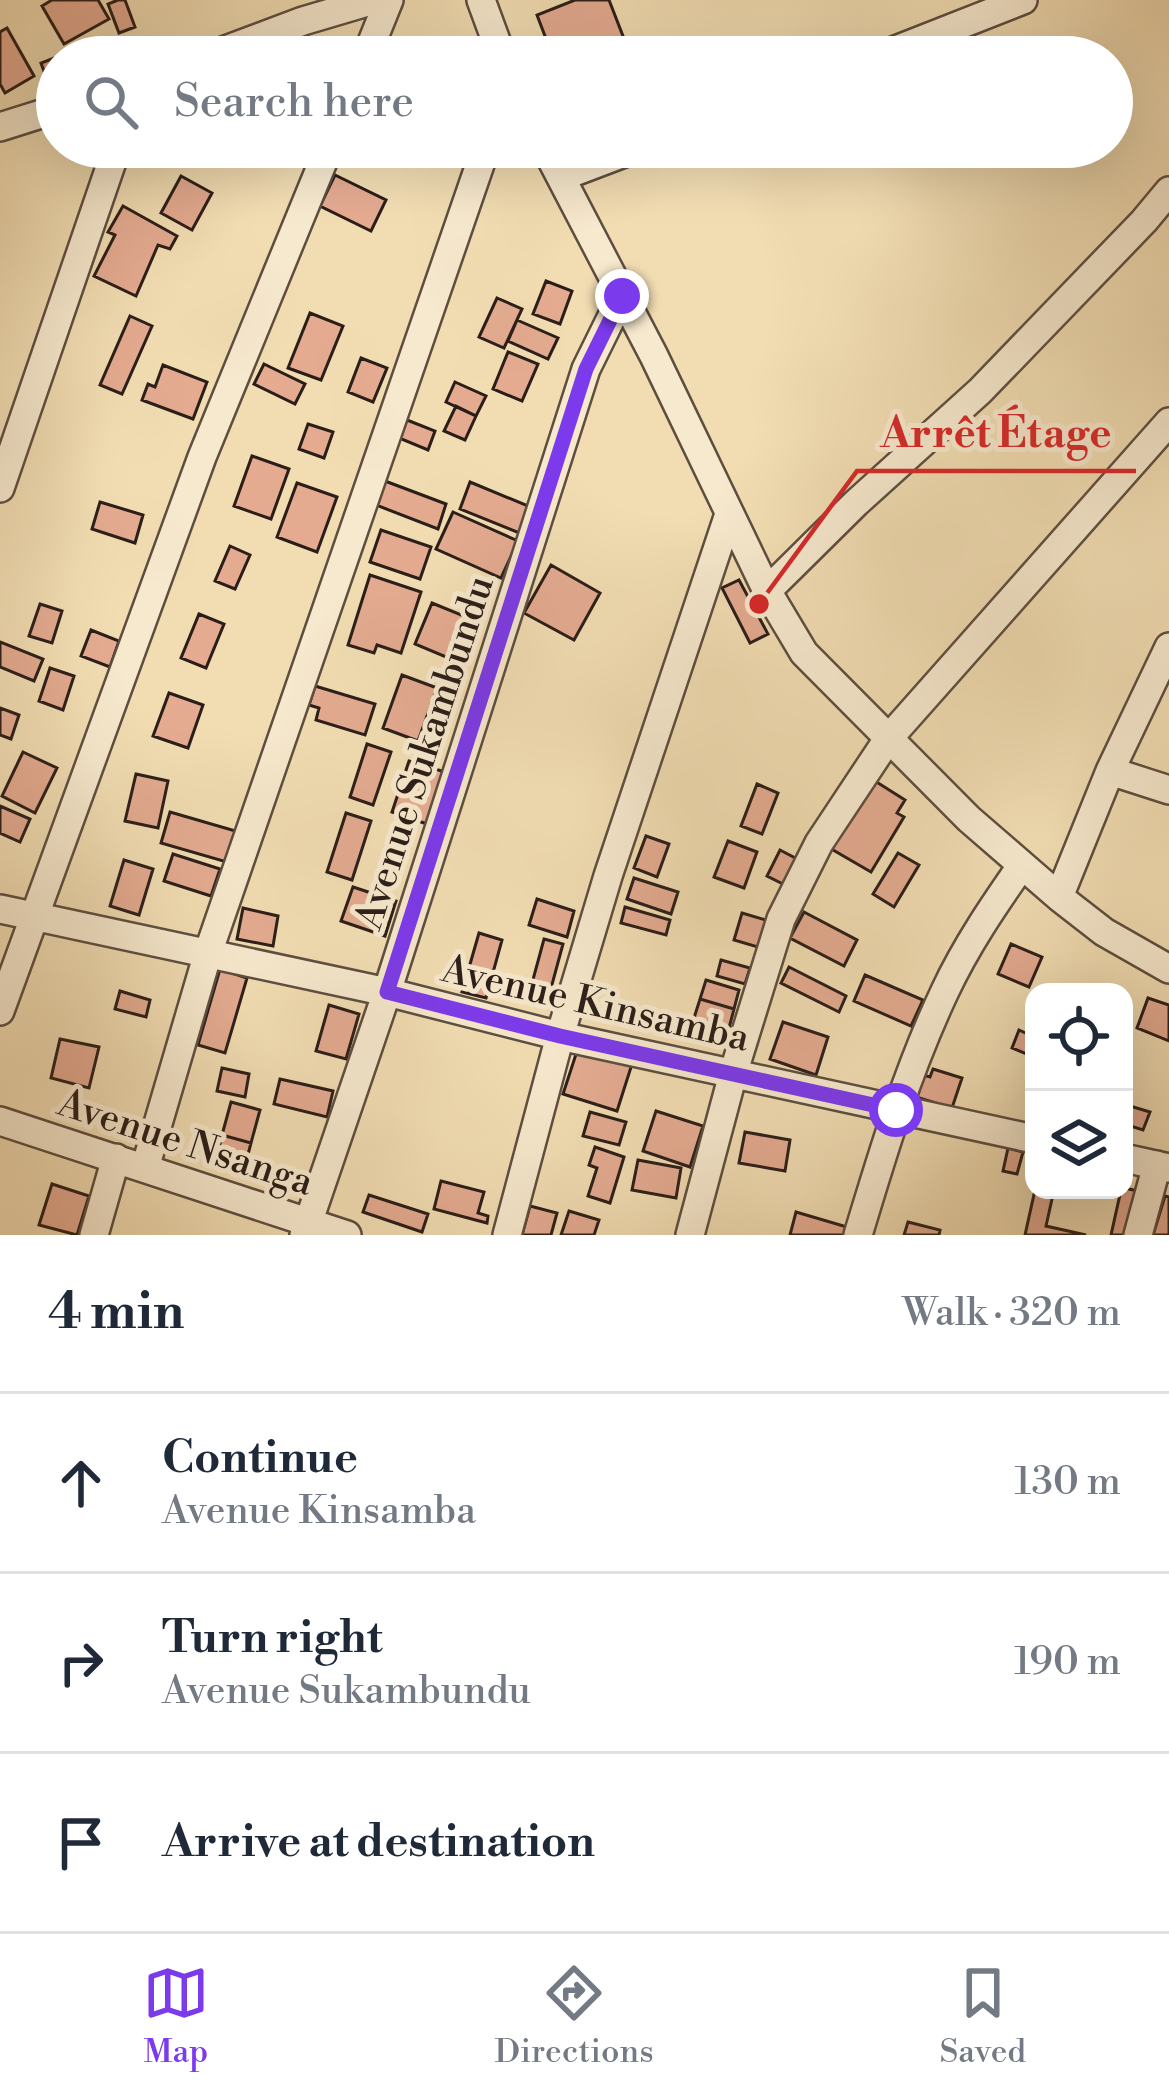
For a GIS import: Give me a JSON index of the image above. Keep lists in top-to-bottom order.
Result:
{
  "streets": {
    "street": ["Avenue Sukambundu", "Avenue Kinsamba", "Avenue Nsanga"]
  },
  "crossings": [
    ["Avenue Sukambundu", "Avenue Kinsamba"],
    ["Avenue Sukambundu", "Avenue Nsanga"]
  ],
  "places": ["Arrêt Étage"],
  "page": {
    "search": "Search here",
    "heading": ["4 min", "Walk · 320 m"],
    "list": [
      ["Continue", "Avenue Kinsamba", "130 m"],
      ["Turn right", "Avenue Sukambundu", "190 m"],
      "Arrive at destination"
    ],
    "nav": ["Map", "Directions", "Saved"]
  }
}
